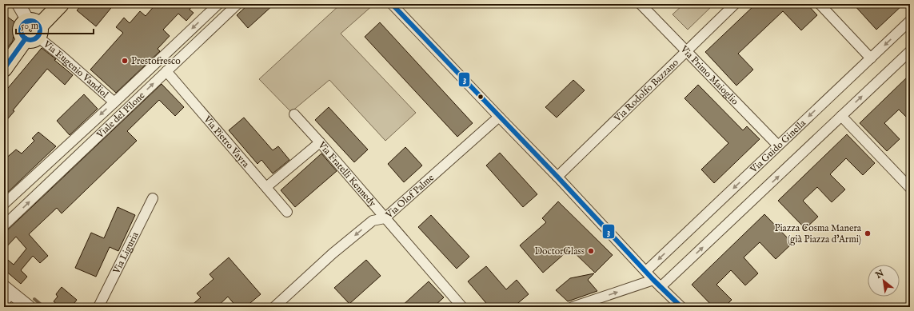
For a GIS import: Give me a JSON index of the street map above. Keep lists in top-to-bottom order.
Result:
{
  "streets": {
    "street": [
      "Via Eugenio Vandiol",
      "Via Primo Maioglio",
      "Via Rodolfo Bazzano",
      "Viale del Pilone",
      "Via Pietro Vayra",
      "Via Guido Ginella",
      "Via Fratelli Kennedy",
      "Via Olof Palme",
      "Via Liguria"
    ]
  },
  "crossings": [
    ["Via Eugenio Vandiol", "Viale del Pilone"],
    ["Via Primo Maioglio", "Via Rodolfo Bazzano"],
    ["Via Primo Maioglio", "Via Guido Ginella"],
    ["Viale del Pilone", "Via Pietro Vayra"],
    ["Via Fratelli Kennedy", "Via Olof Palme"]
  ],
  "one_way": ["Via Olof Palme"],
  "places": ["Prestofresco", "Piazza Cosma Manera (già Piazza d'Armi)", "DoctorGlass"],
  "lines": ["transit line 3"],
  "scale_bar": "50 m",
  "north": "top left"
}
